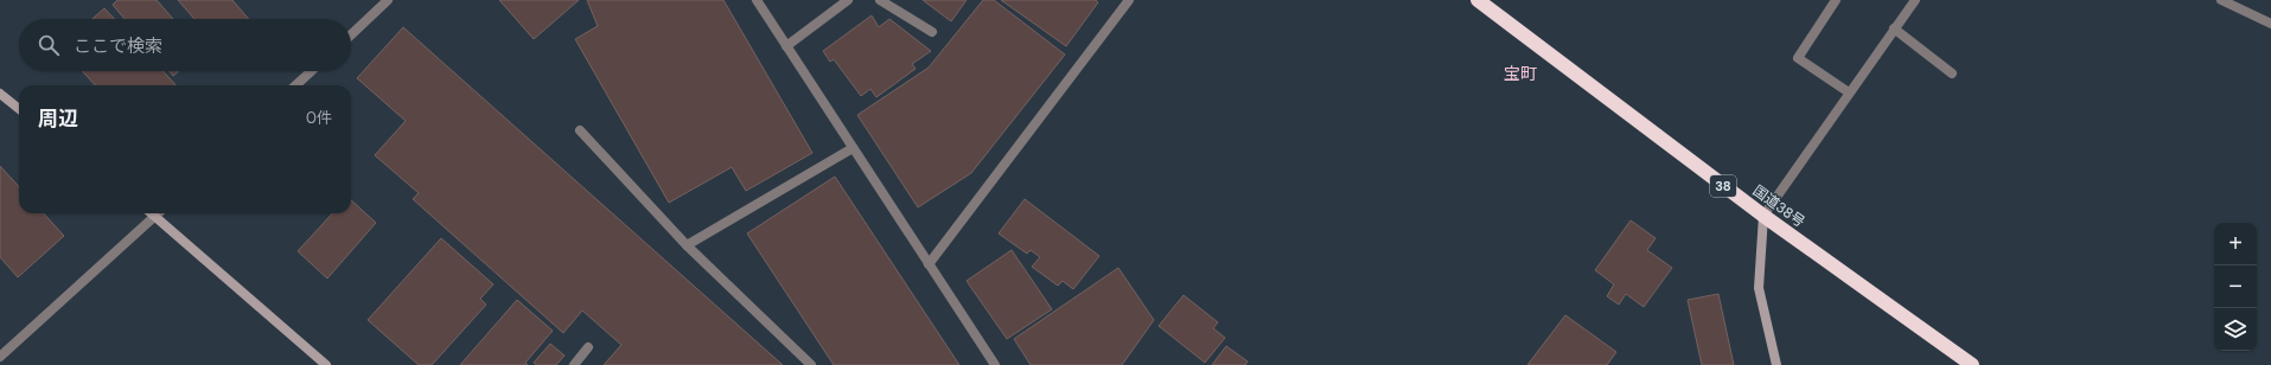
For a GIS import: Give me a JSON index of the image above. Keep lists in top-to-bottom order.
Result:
{
  "streets": {
    "highway": ["38", "国道38号"]
  },
  "districts": ["宝町"],
  "page": {
    "search": "ここで検索",
    "heading": ["周辺", "0件"],
    "map_buttons": ["+", "−"]
  }
}
